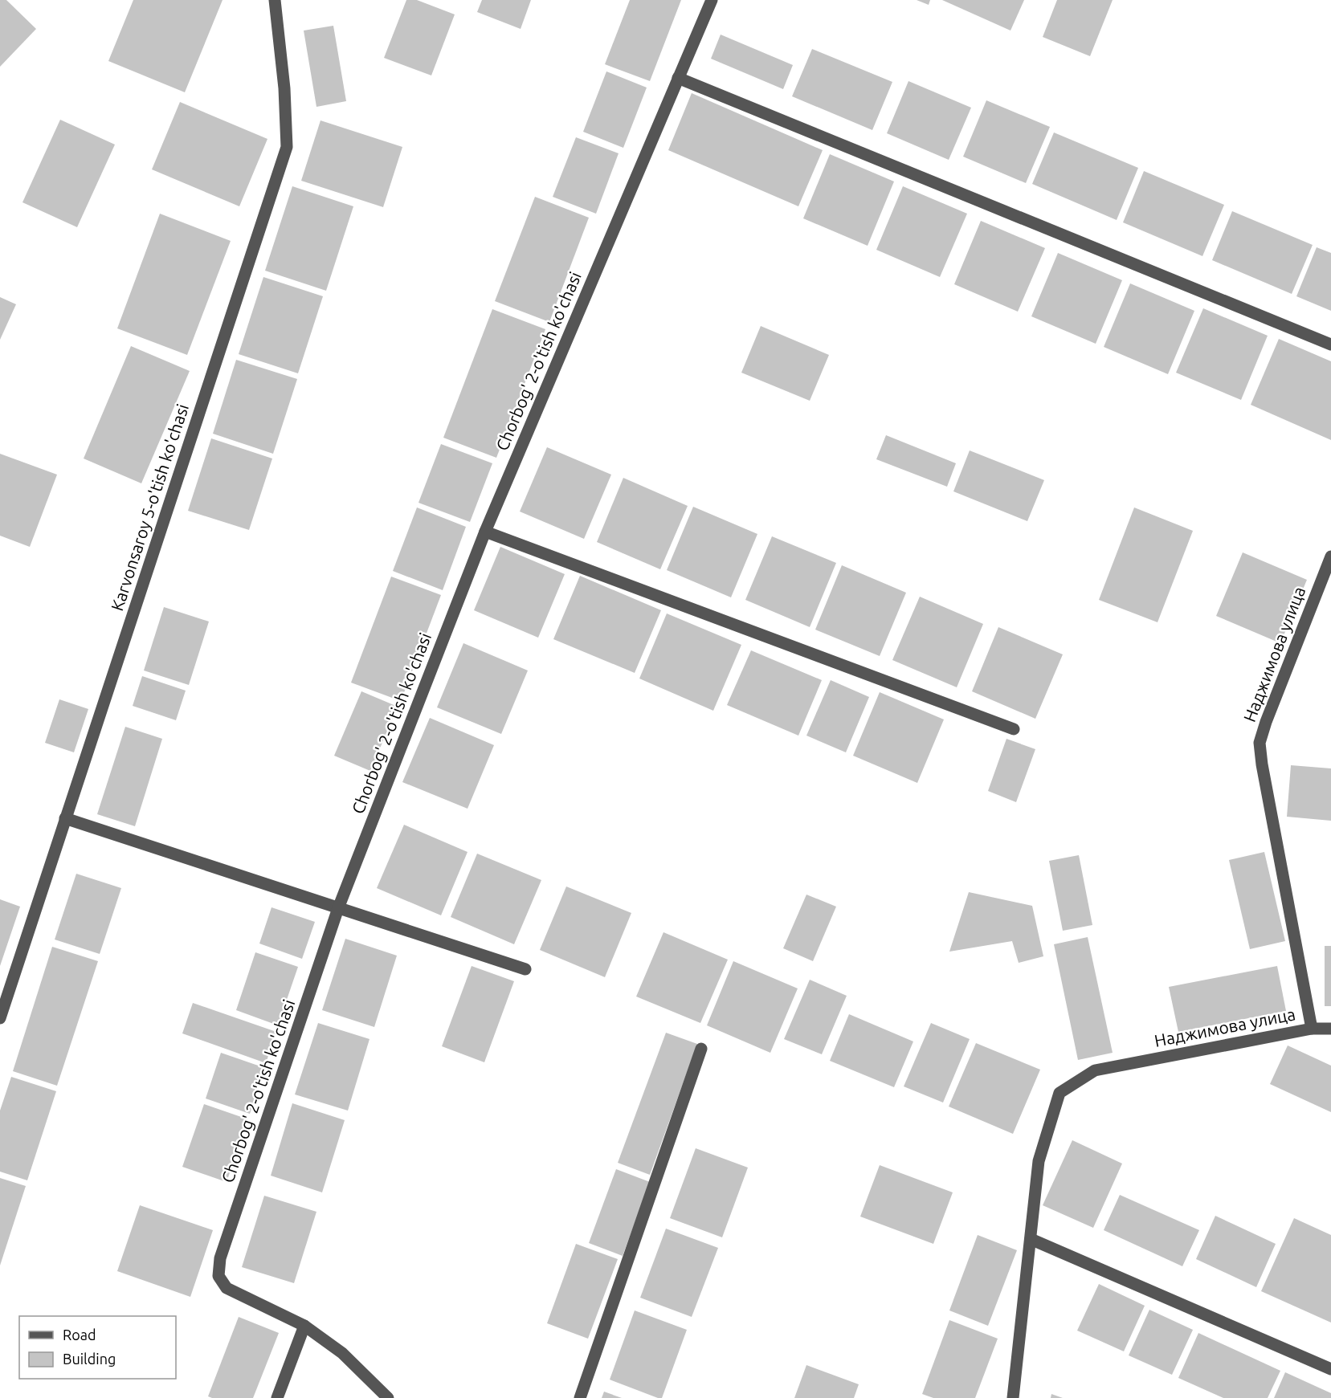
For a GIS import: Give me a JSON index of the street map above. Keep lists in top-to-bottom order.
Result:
{
  "streets": {
    "street": ["Chorbog' 2-o'tish ko'chasi", "Karvonsaroy 5-o'tish ko'chasi", "Наджимова улица"]
  },
  "legend": ["Road", "Building"]
}
